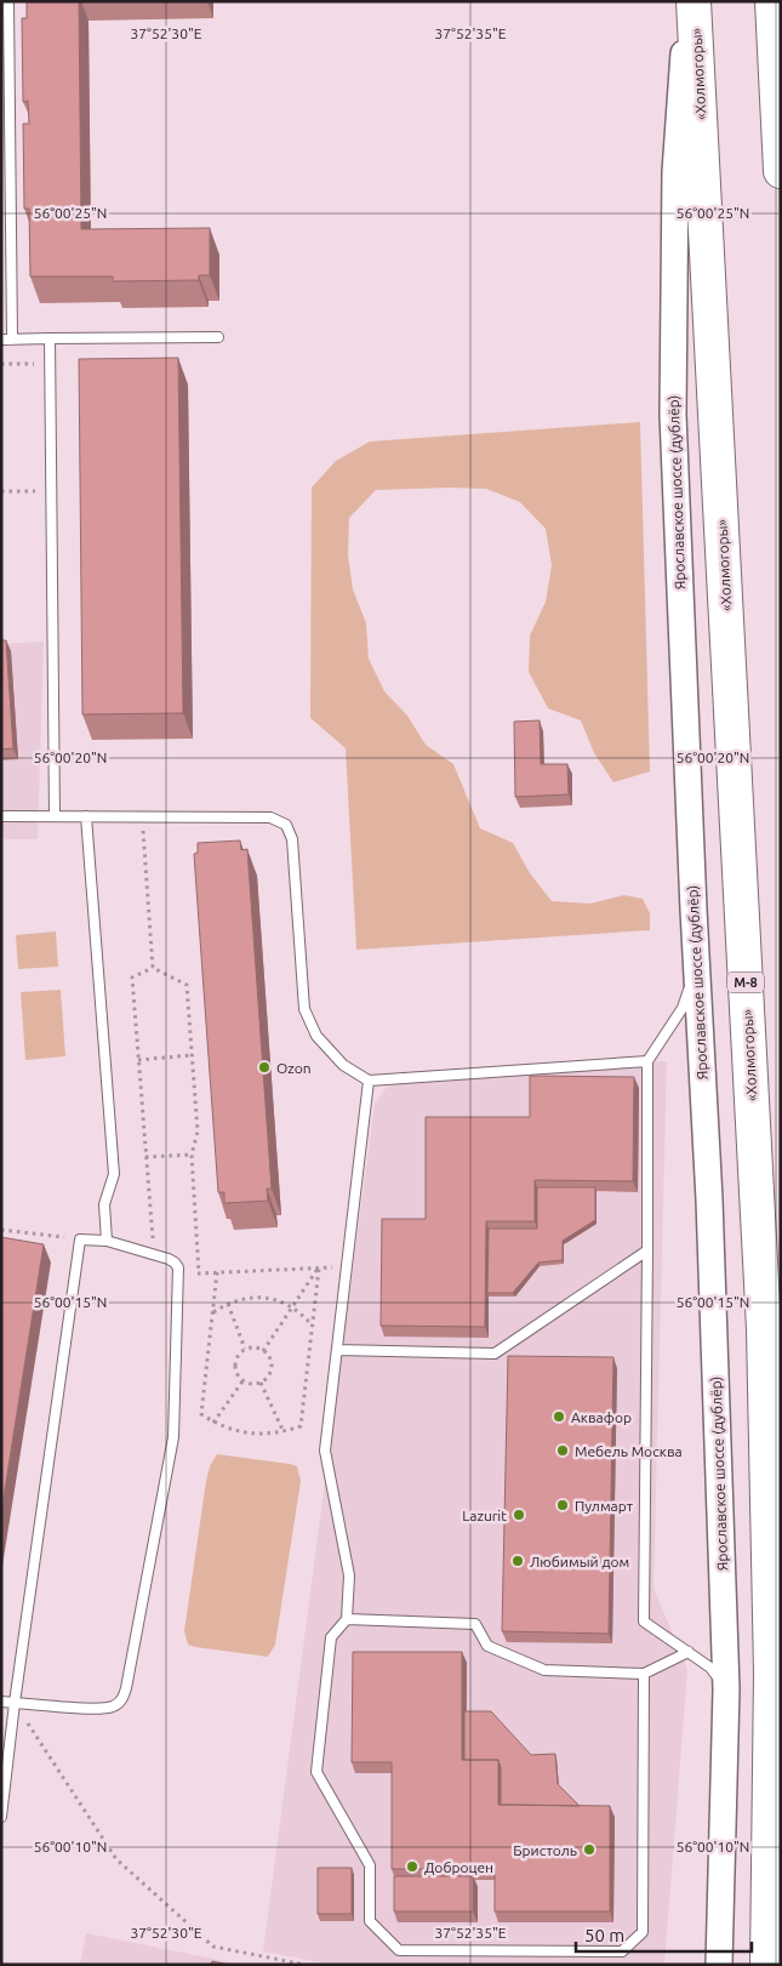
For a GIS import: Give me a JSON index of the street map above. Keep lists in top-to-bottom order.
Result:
{
  "streets": {
    "highway": ["«Холмогоры»", "М-8"],
    "street": ["Ярославское шоссе (дублёр)"]
  },
  "places": [
    "Ozon",
    "Аквафор",
    "Мебель Москва",
    "Пулмарт",
    "Lazurit",
    "Любимый дом",
    "Бристоль",
    "Доброцен"
  ],
  "scale_bar": "50 m",
  "coordinates": [
    "37°52'30\"E",
    "37°52'35\"E",
    "56°00'25\"N",
    "56°00'20\"N",
    "56°00'15\"N",
    "56°00'10\"N"
  ]
}
